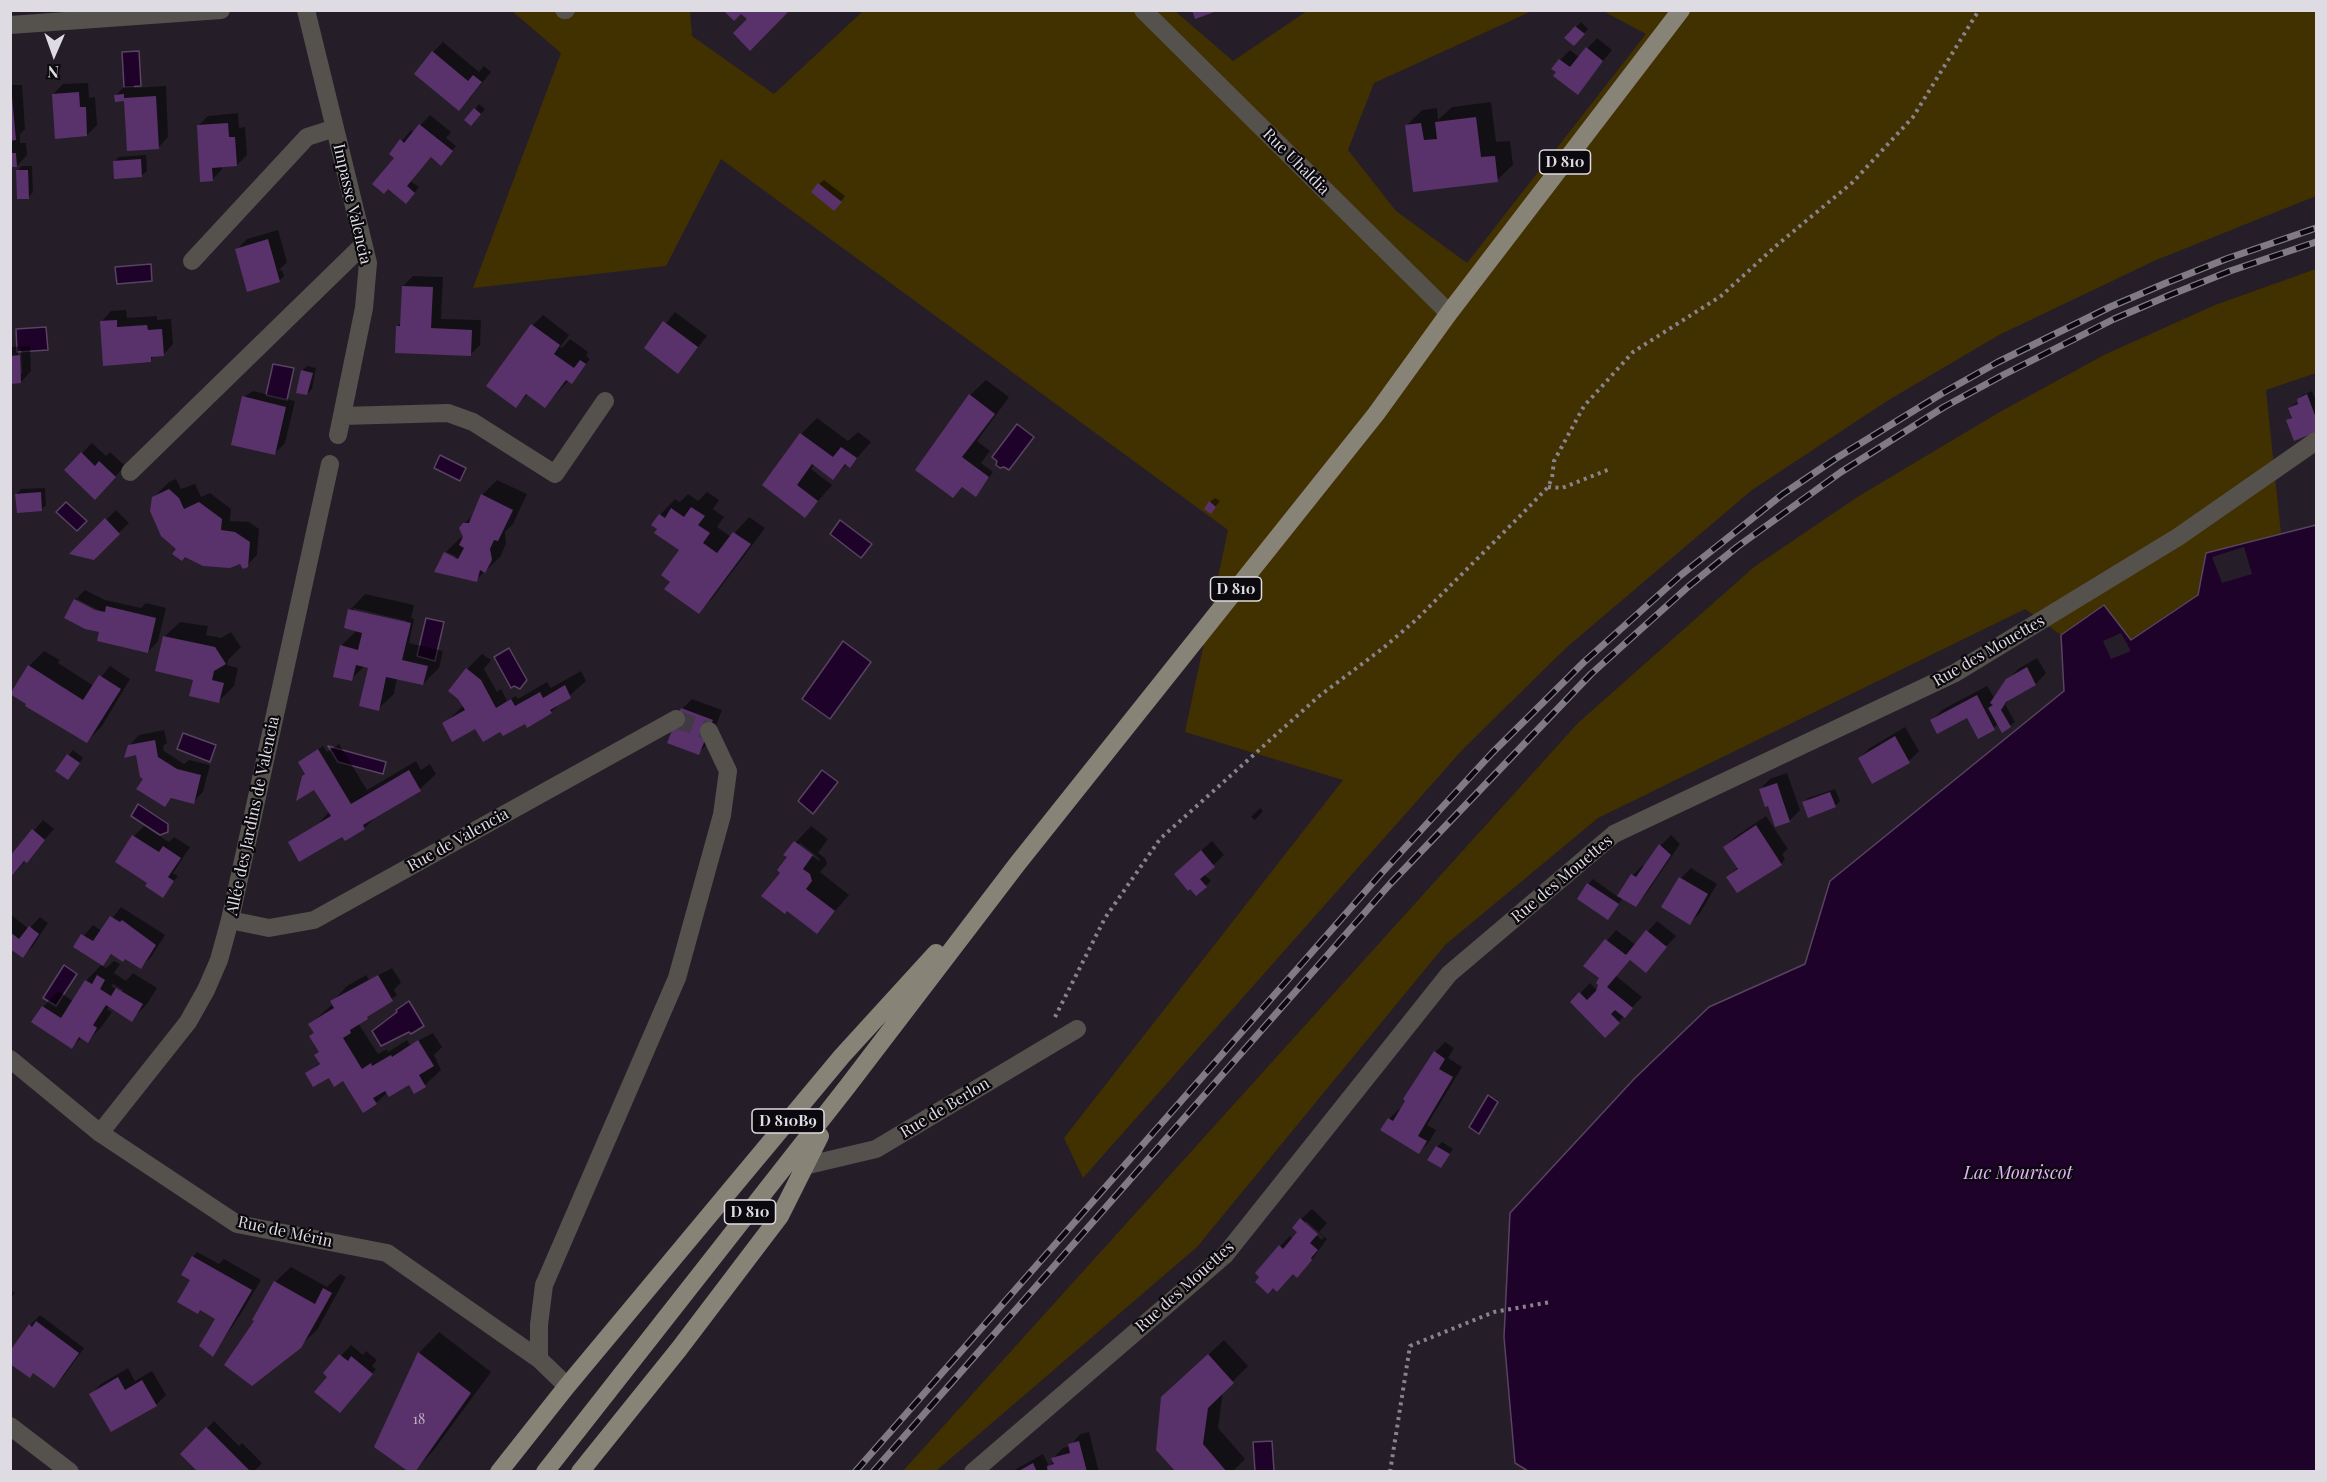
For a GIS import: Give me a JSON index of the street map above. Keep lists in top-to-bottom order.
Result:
{
  "streets": {
    "main road": ["D 810", "D 810B9"],
    "street": [
      "Rue Uhaldia",
      "Impasse Valencia",
      "Rue des Mouettes",
      "Allée des Jardins de Valencia",
      "Rue de Valencia",
      "Rue de Berlon",
      "Rue de Mérin"
    ]
  },
  "crossings": [
    ["Rue Uhaldia", "D 810"],
    ["D 810", "D 810B9"],
    ["Allée des Jardins de Valencia", "Rue de Valencia"],
    ["Allée des Jardins de Valencia", "Rue de Mérin"],
    ["D 810B9", "Rue de Mérin"]
  ],
  "water": ["Lac Mouriscot"],
  "house_numbers": ["18"],
  "north": "bottom"
}
